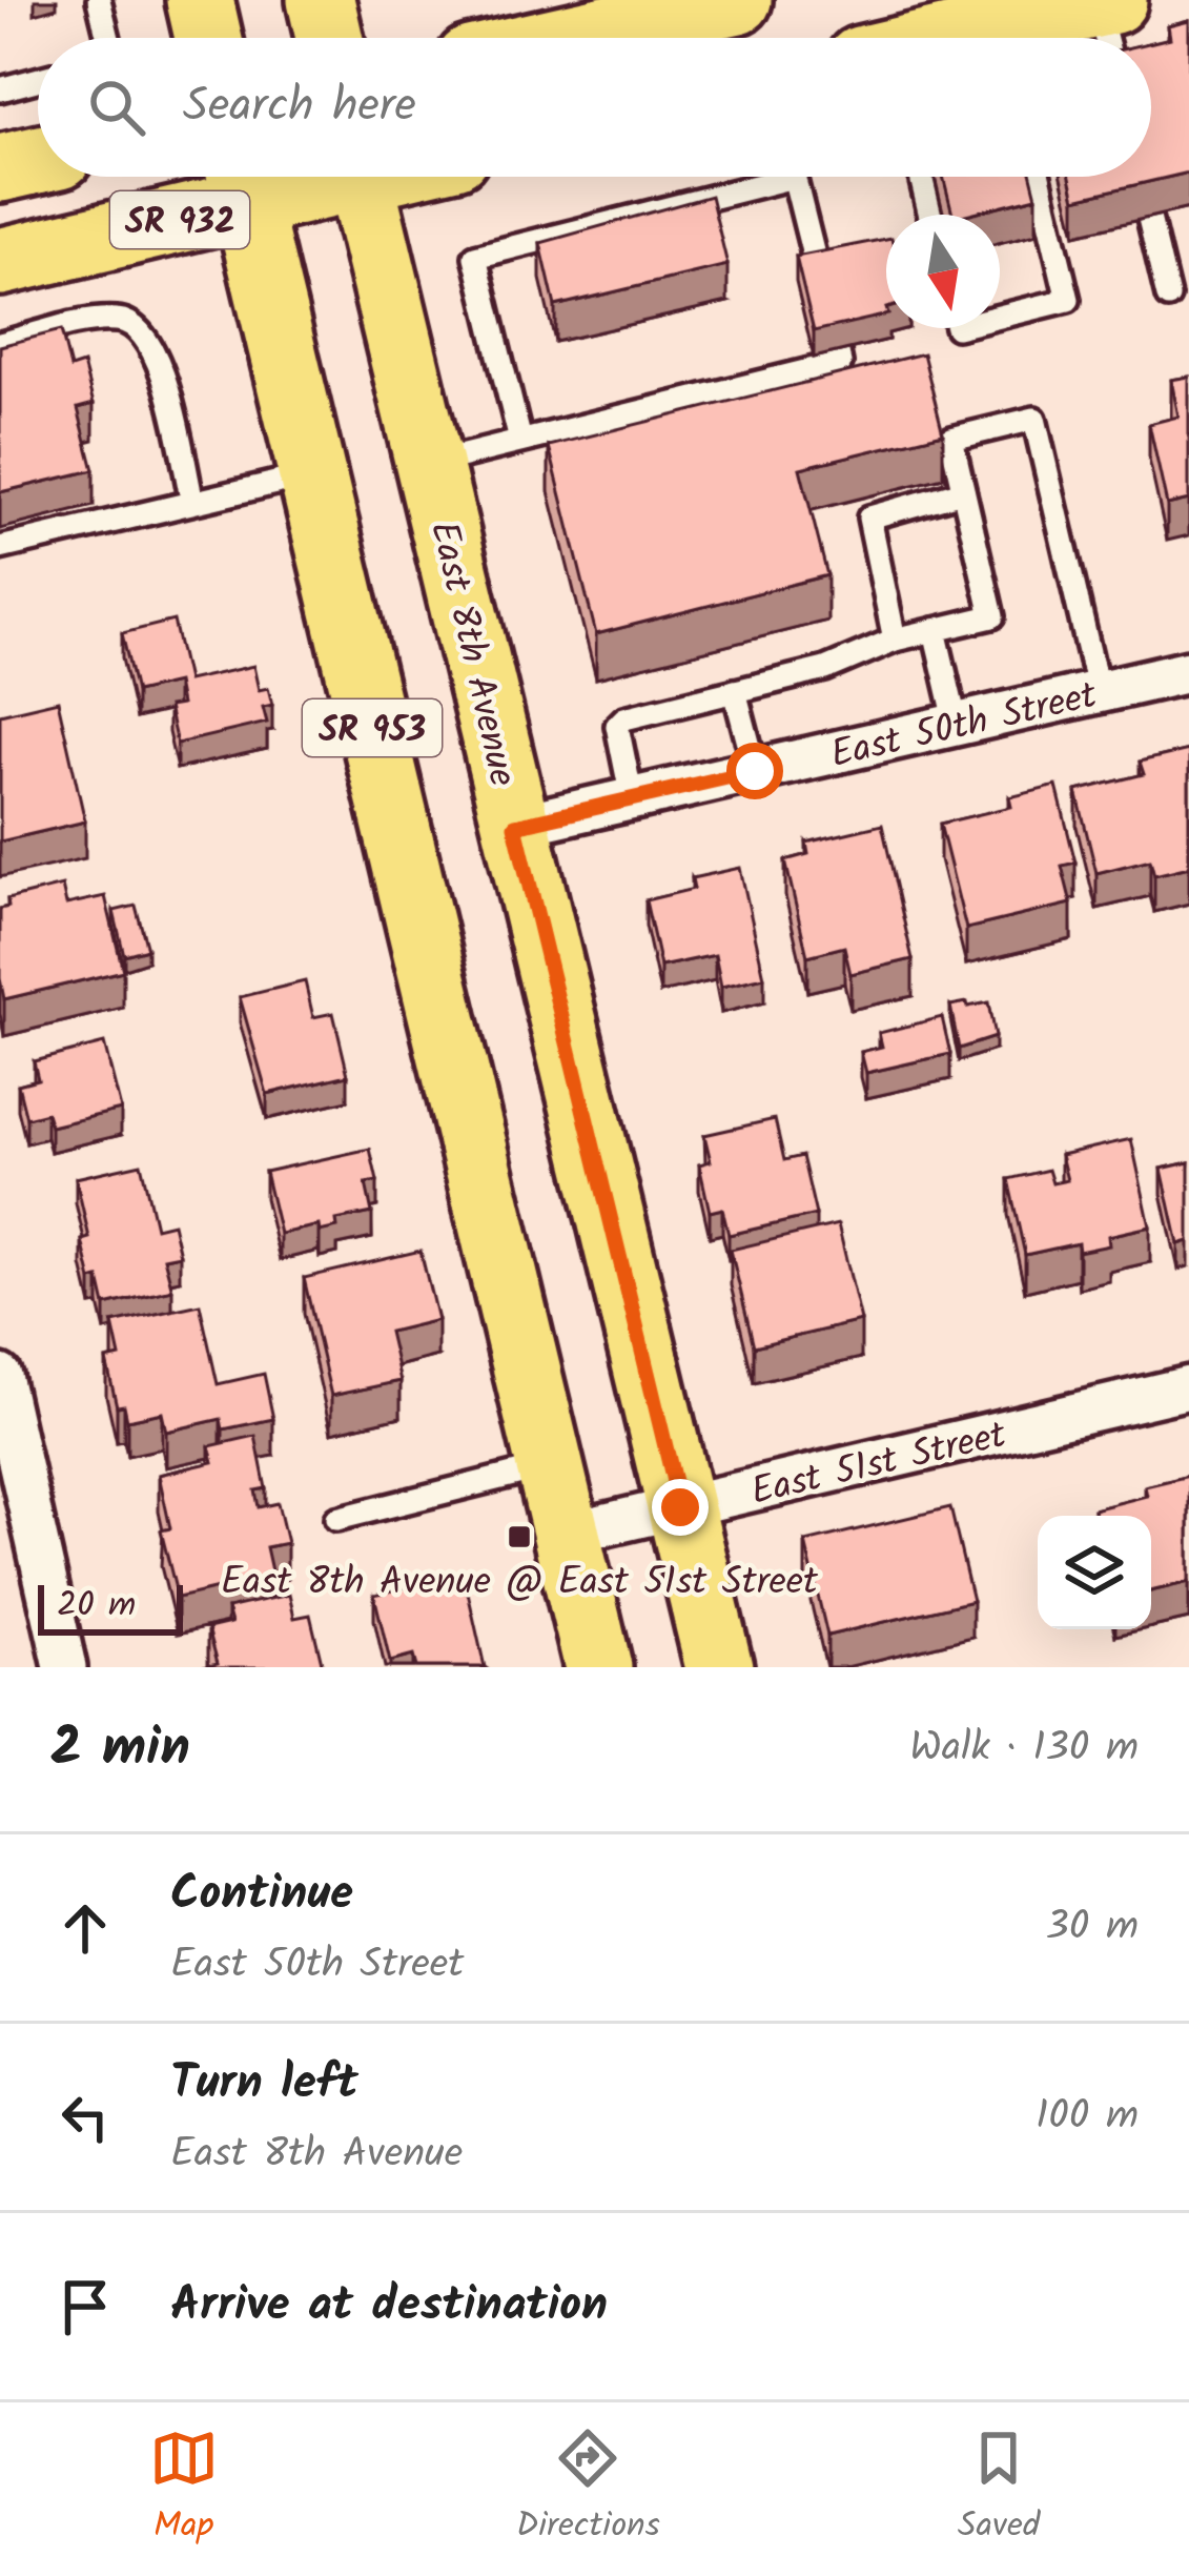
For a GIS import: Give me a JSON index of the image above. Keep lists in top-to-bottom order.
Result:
{
  "streets": {
    "main road": ["SR 932", "East 8th Avenue", "SR 953"],
    "street": ["East 50th Street", "East 51st Street"]
  },
  "crossings": [
    ["SR 932", "SR 953"],
    ["East 8th Avenue", "East 50th Street"],
    ["East 8th Avenue", "East 51st Street"],
    ["SR 953", "East 51st Street"]
  ],
  "places": {
    "transit": ["East 8th Avenue @ East 51st Street"]
  },
  "scale_bar": "20 m",
  "north": "bottom",
  "page": {
    "search": "Search here",
    "scale": "20 m",
    "heading": ["2 min", "Walk · 130 m"],
    "list": [
      ["Continue", "East 50th Street", "30 m"],
      ["Turn left", "East 8th Avenue", "100 m"],
      "Arrive at destination"
    ],
    "nav": ["Map", "Directions", "Saved"]
  }
}
